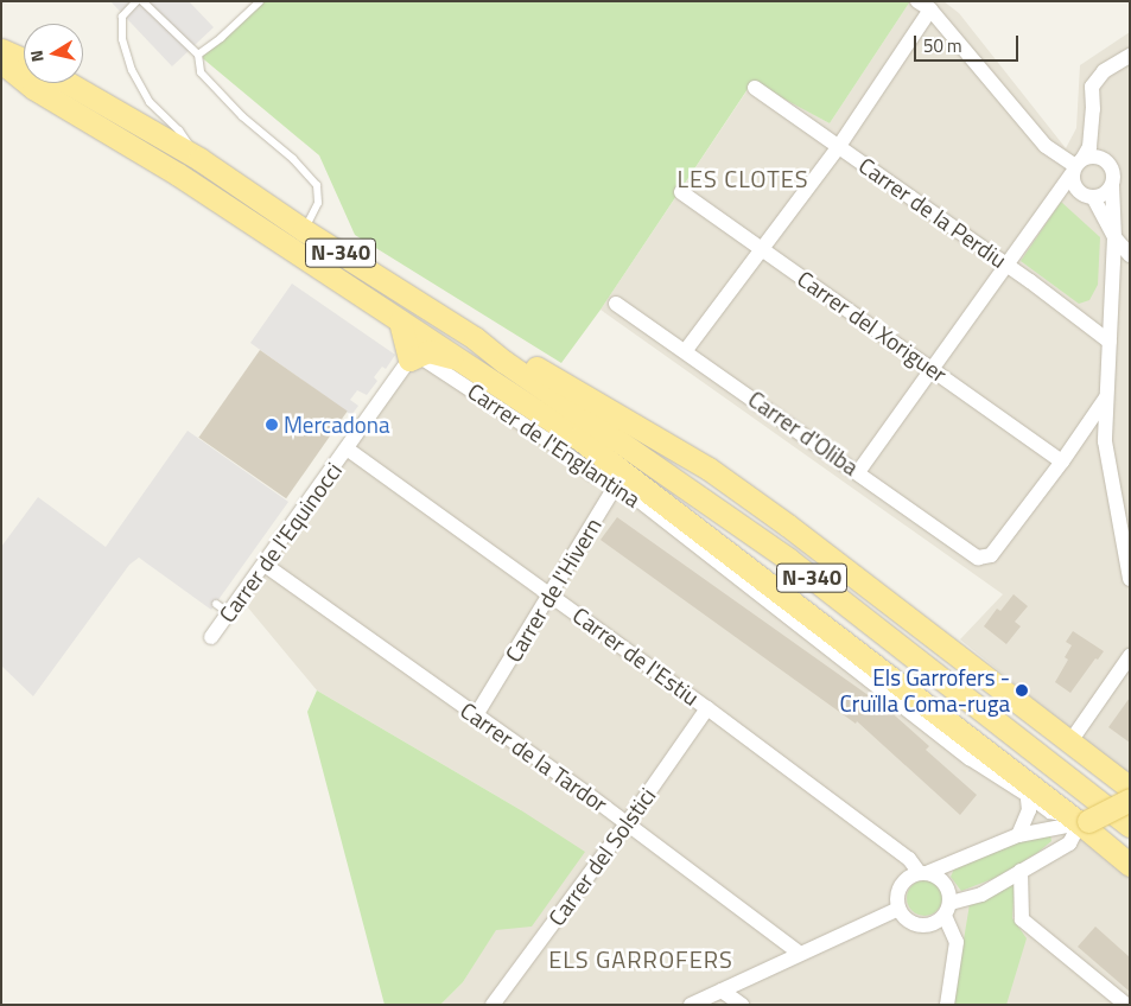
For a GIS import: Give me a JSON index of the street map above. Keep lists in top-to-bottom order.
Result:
{
  "streets": {
    "main road": ["N-340"],
    "street": [
      "Carrer de la Perdiu",
      "Carrer del Xoriguer",
      "Carrer d'Oliba",
      "Carrer de l'Englantina",
      "Carrer de l'Equinocci",
      "Carrer de l'Hivern",
      "Carrer de l'Estiu",
      "Carrer de la Tardor",
      "Carrer del Solstici"
    ]
  },
  "crossings": [
    ["Carrer del Xoriguer", "Carrer d'Oliba"],
    ["Carrer de l'Englantina", "Carrer de l'Equinocci"],
    ["Carrer de l'Englantina", "Carrer de l'Hivern"],
    ["Carrer de l'Equinocci", "Carrer de l'Estiu"],
    ["Carrer de l'Equinocci", "Carrer de la Tardor"],
    ["Carrer de l'Hivern", "Carrer de l'Estiu"],
    ["Carrer de l'Hivern", "Carrer de la Tardor"],
    ["Carrer de l'Estiu", "Carrer del Solstici"],
    ["Carrer de la Tardor", "Carrer del Solstici"]
  ],
  "districts": ["LES CLOTES", "ELS GARROFERS"],
  "places": ["Mercadona", "Els Garrofers - Cruïlla Coma-ruga"],
  "scale_bar": "50 m",
  "north": "left"
}
